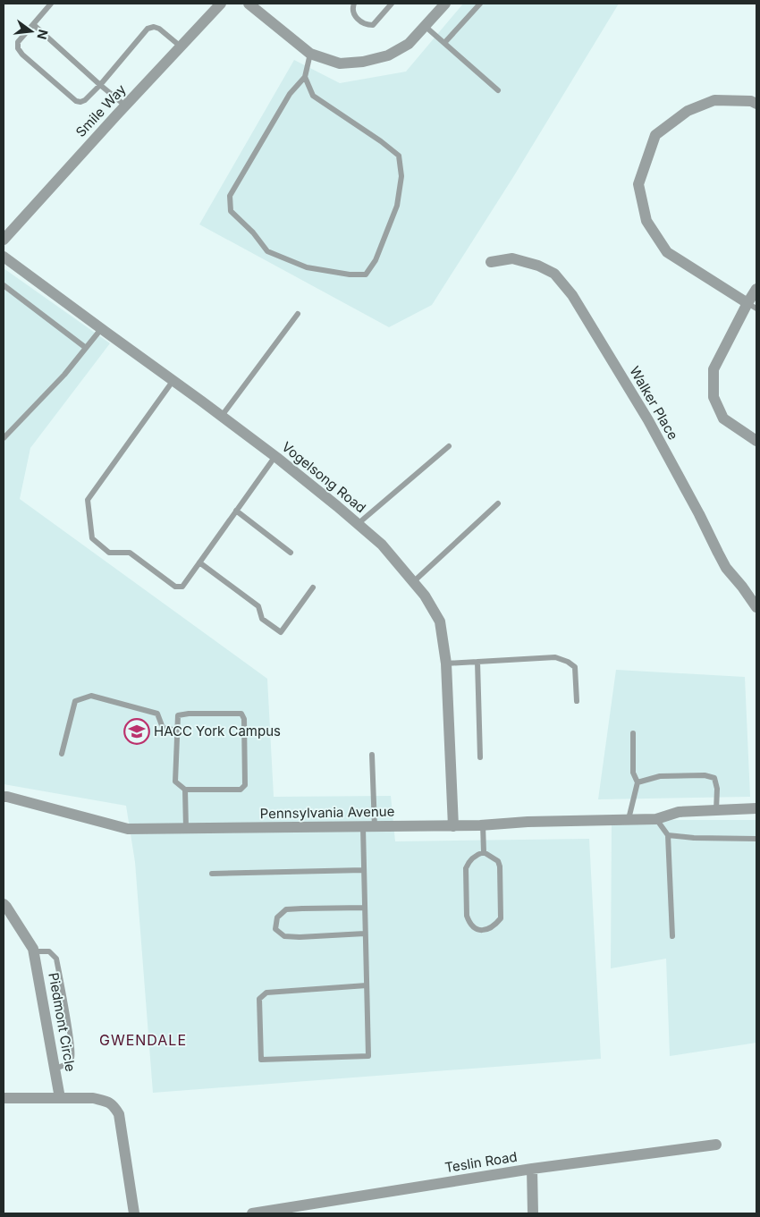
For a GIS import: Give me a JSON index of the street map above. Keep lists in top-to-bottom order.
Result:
{
  "streets": {
    "street": [
      "Smile Way",
      "Walker Place",
      "Vogelsong Road",
      "Pennsylvania Avenue",
      "Piedmont Circle",
      "Teslin Road"
    ]
  },
  "crossings": [
    ["Vogelsong Road", "Pennsylvania Avenue"]
  ],
  "districts": ["GWENDALE"],
  "places": {
    "school or university": ["HACC York Campus"]
  },
  "north": "right"
}
